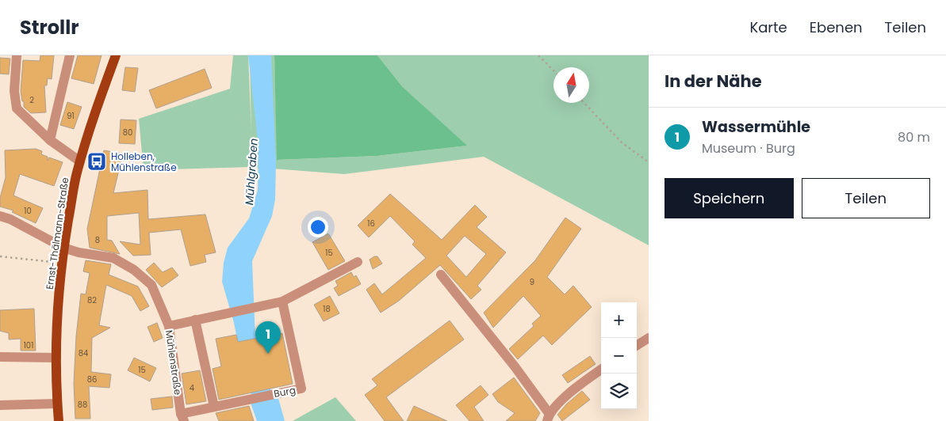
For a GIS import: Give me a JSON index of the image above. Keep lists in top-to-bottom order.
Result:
{
  "streets": {
    "main road": ["Ernst-Thälmann-Straße"],
    "street": ["Mühlenstraße", "Burg"]
  },
  "crossings": [
    ["Ernst-Thälmann-Straße", "Mühlenstraße"],
    ["Mühlenstraße", "Burg"]
  ],
  "water": ["Mühlgraben"],
  "places": {
    "bus stop": ["Holleben, Mühlenstraße"]
  },
  "house_numbers": [
    "2",
    "91",
    "80",
    "10",
    "16",
    "8",
    "15",
    "9",
    "82",
    "18",
    "101",
    "84",
    "15",
    "86",
    "4",
    "88"
  ],
  "north": "top",
  "page": {
    "header": "Strollr",
    "nav": ["Karte", "Ebenen", "Teilen"],
    "heading": "In der Nähe",
    "list": [
      {
        "mark": "1",
        "name": "Wassermühle",
        "note": "Museum · Burg",
        "value": "80 m"
      }
    ],
    "buttons": ["Speichern", "Teilen"],
    "map_buttons": ["+", "−"],
    "pins": "1"
  }
}
